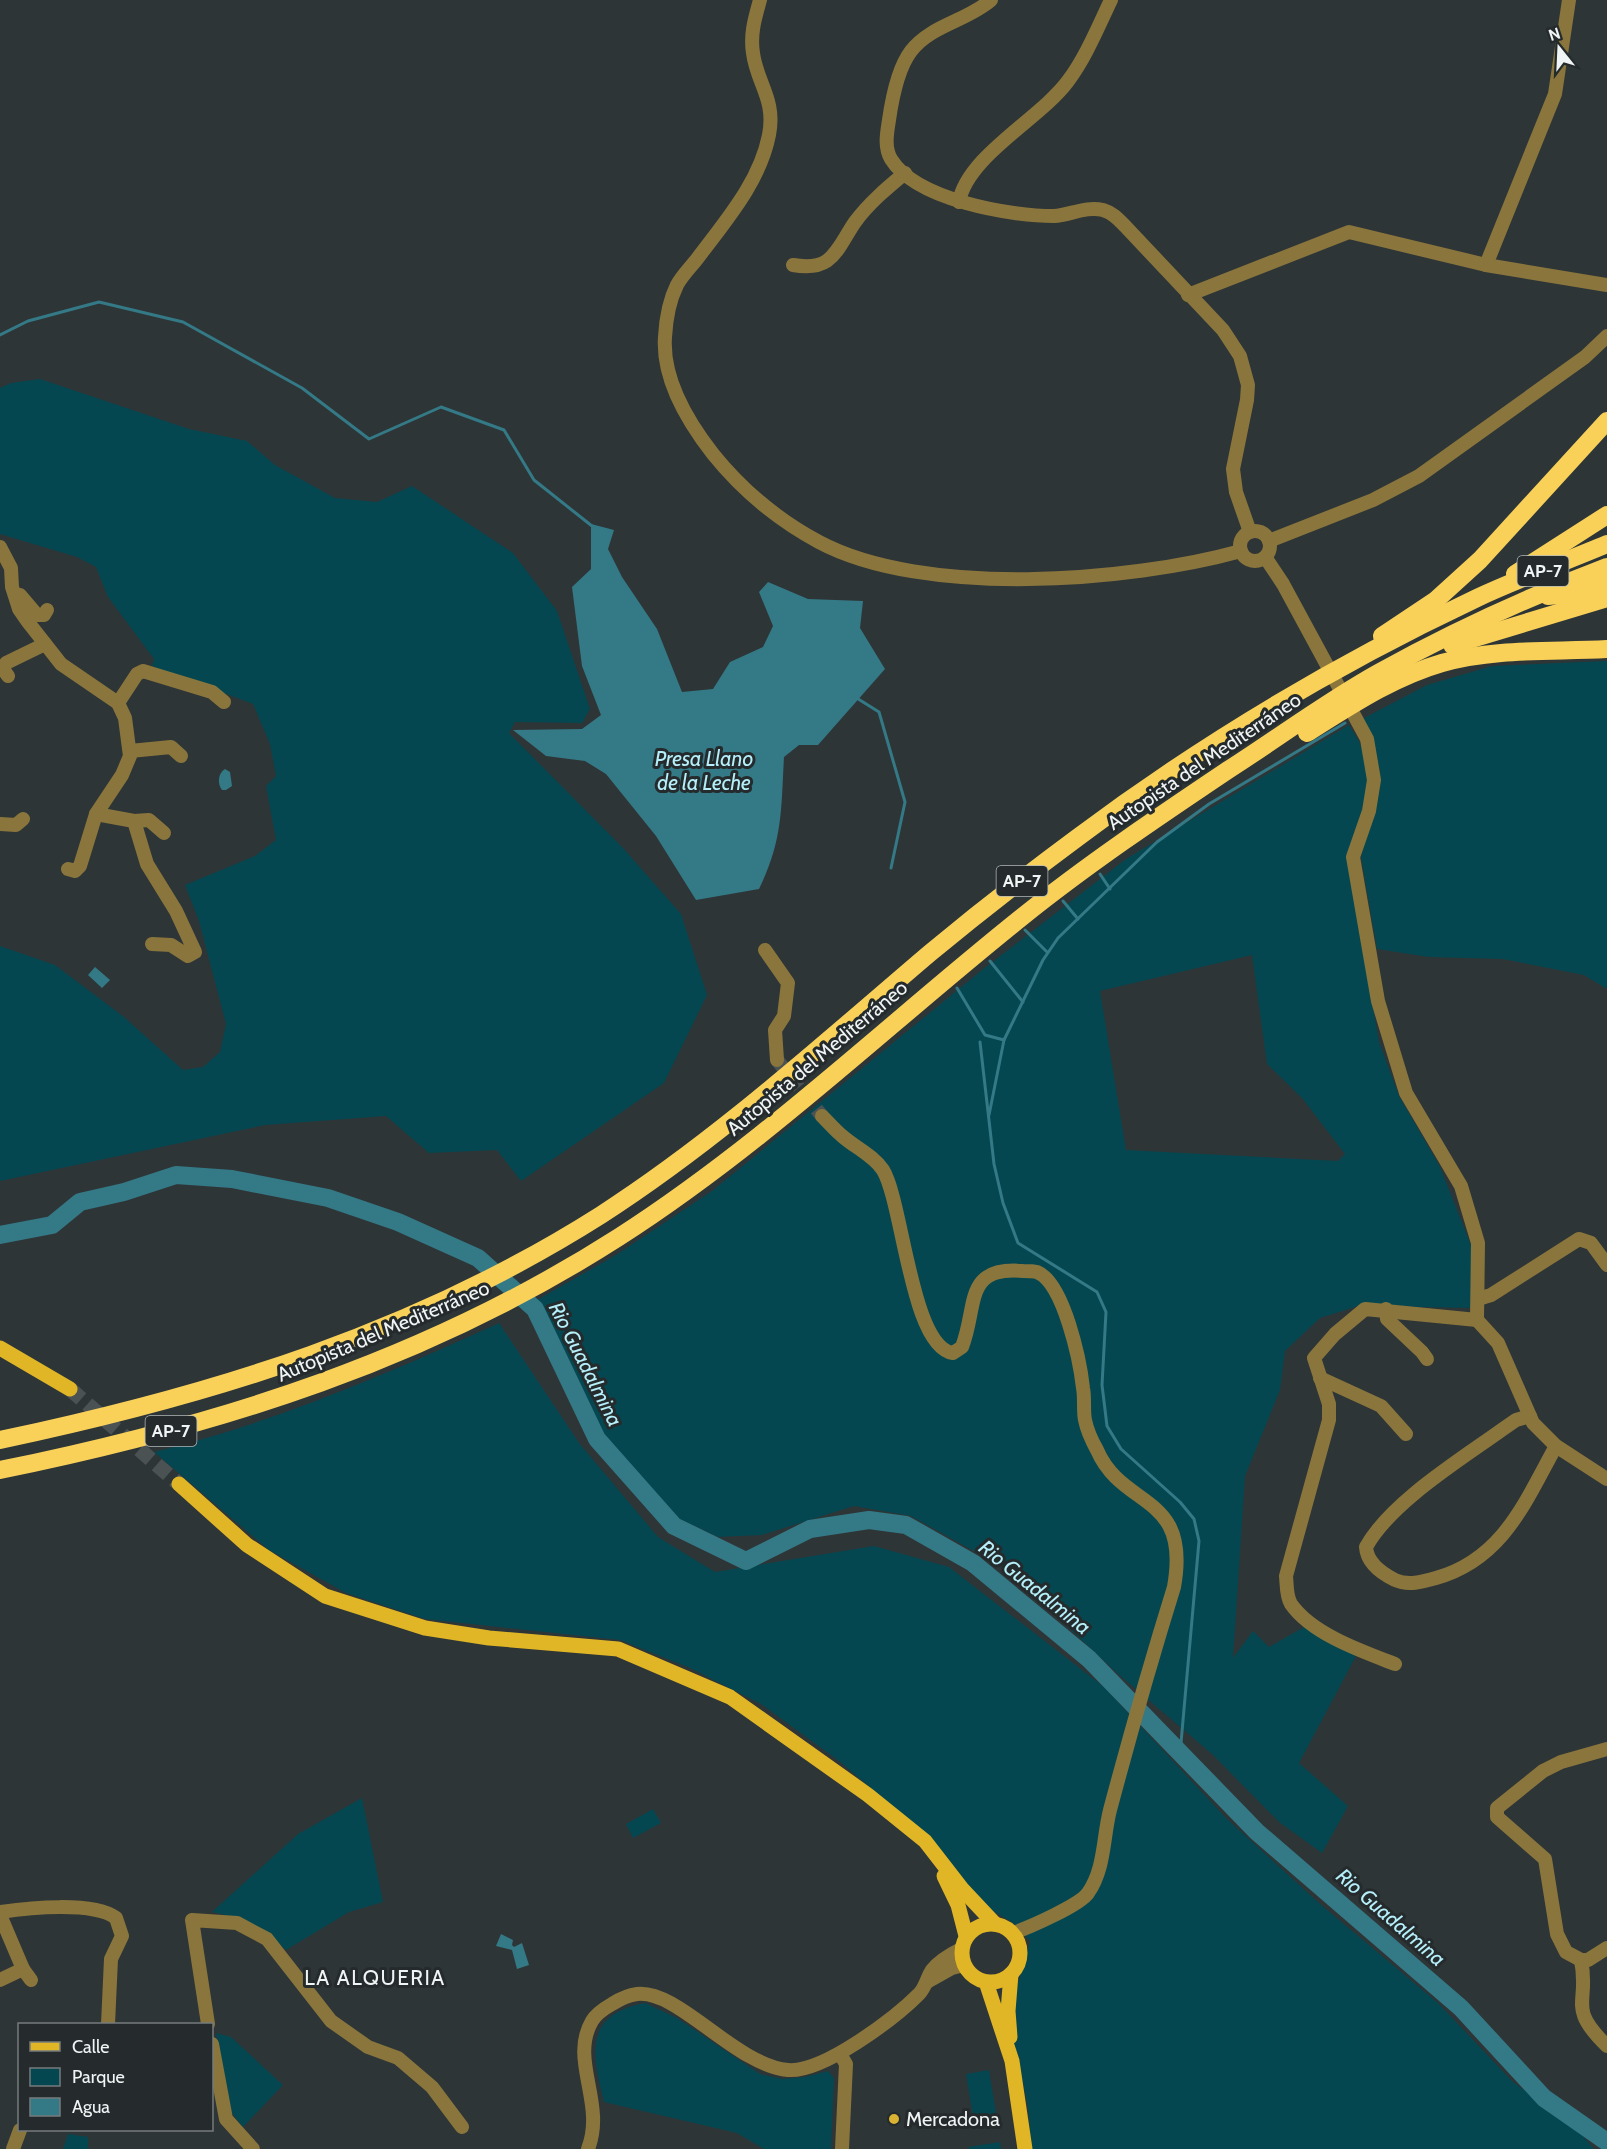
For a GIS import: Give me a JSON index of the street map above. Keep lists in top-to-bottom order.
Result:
{
  "streets": {
    "highway": ["AP-7", "Autopista del Mediterráneo"]
  },
  "districts": ["LA ALQUERIA"],
  "water": ["Presa Llano de la Leche", "Rio Guadalmina"],
  "places": ["Mercadona"],
  "legend": ["Calle", "Parque", "Agua"],
  "north": "top"
}
